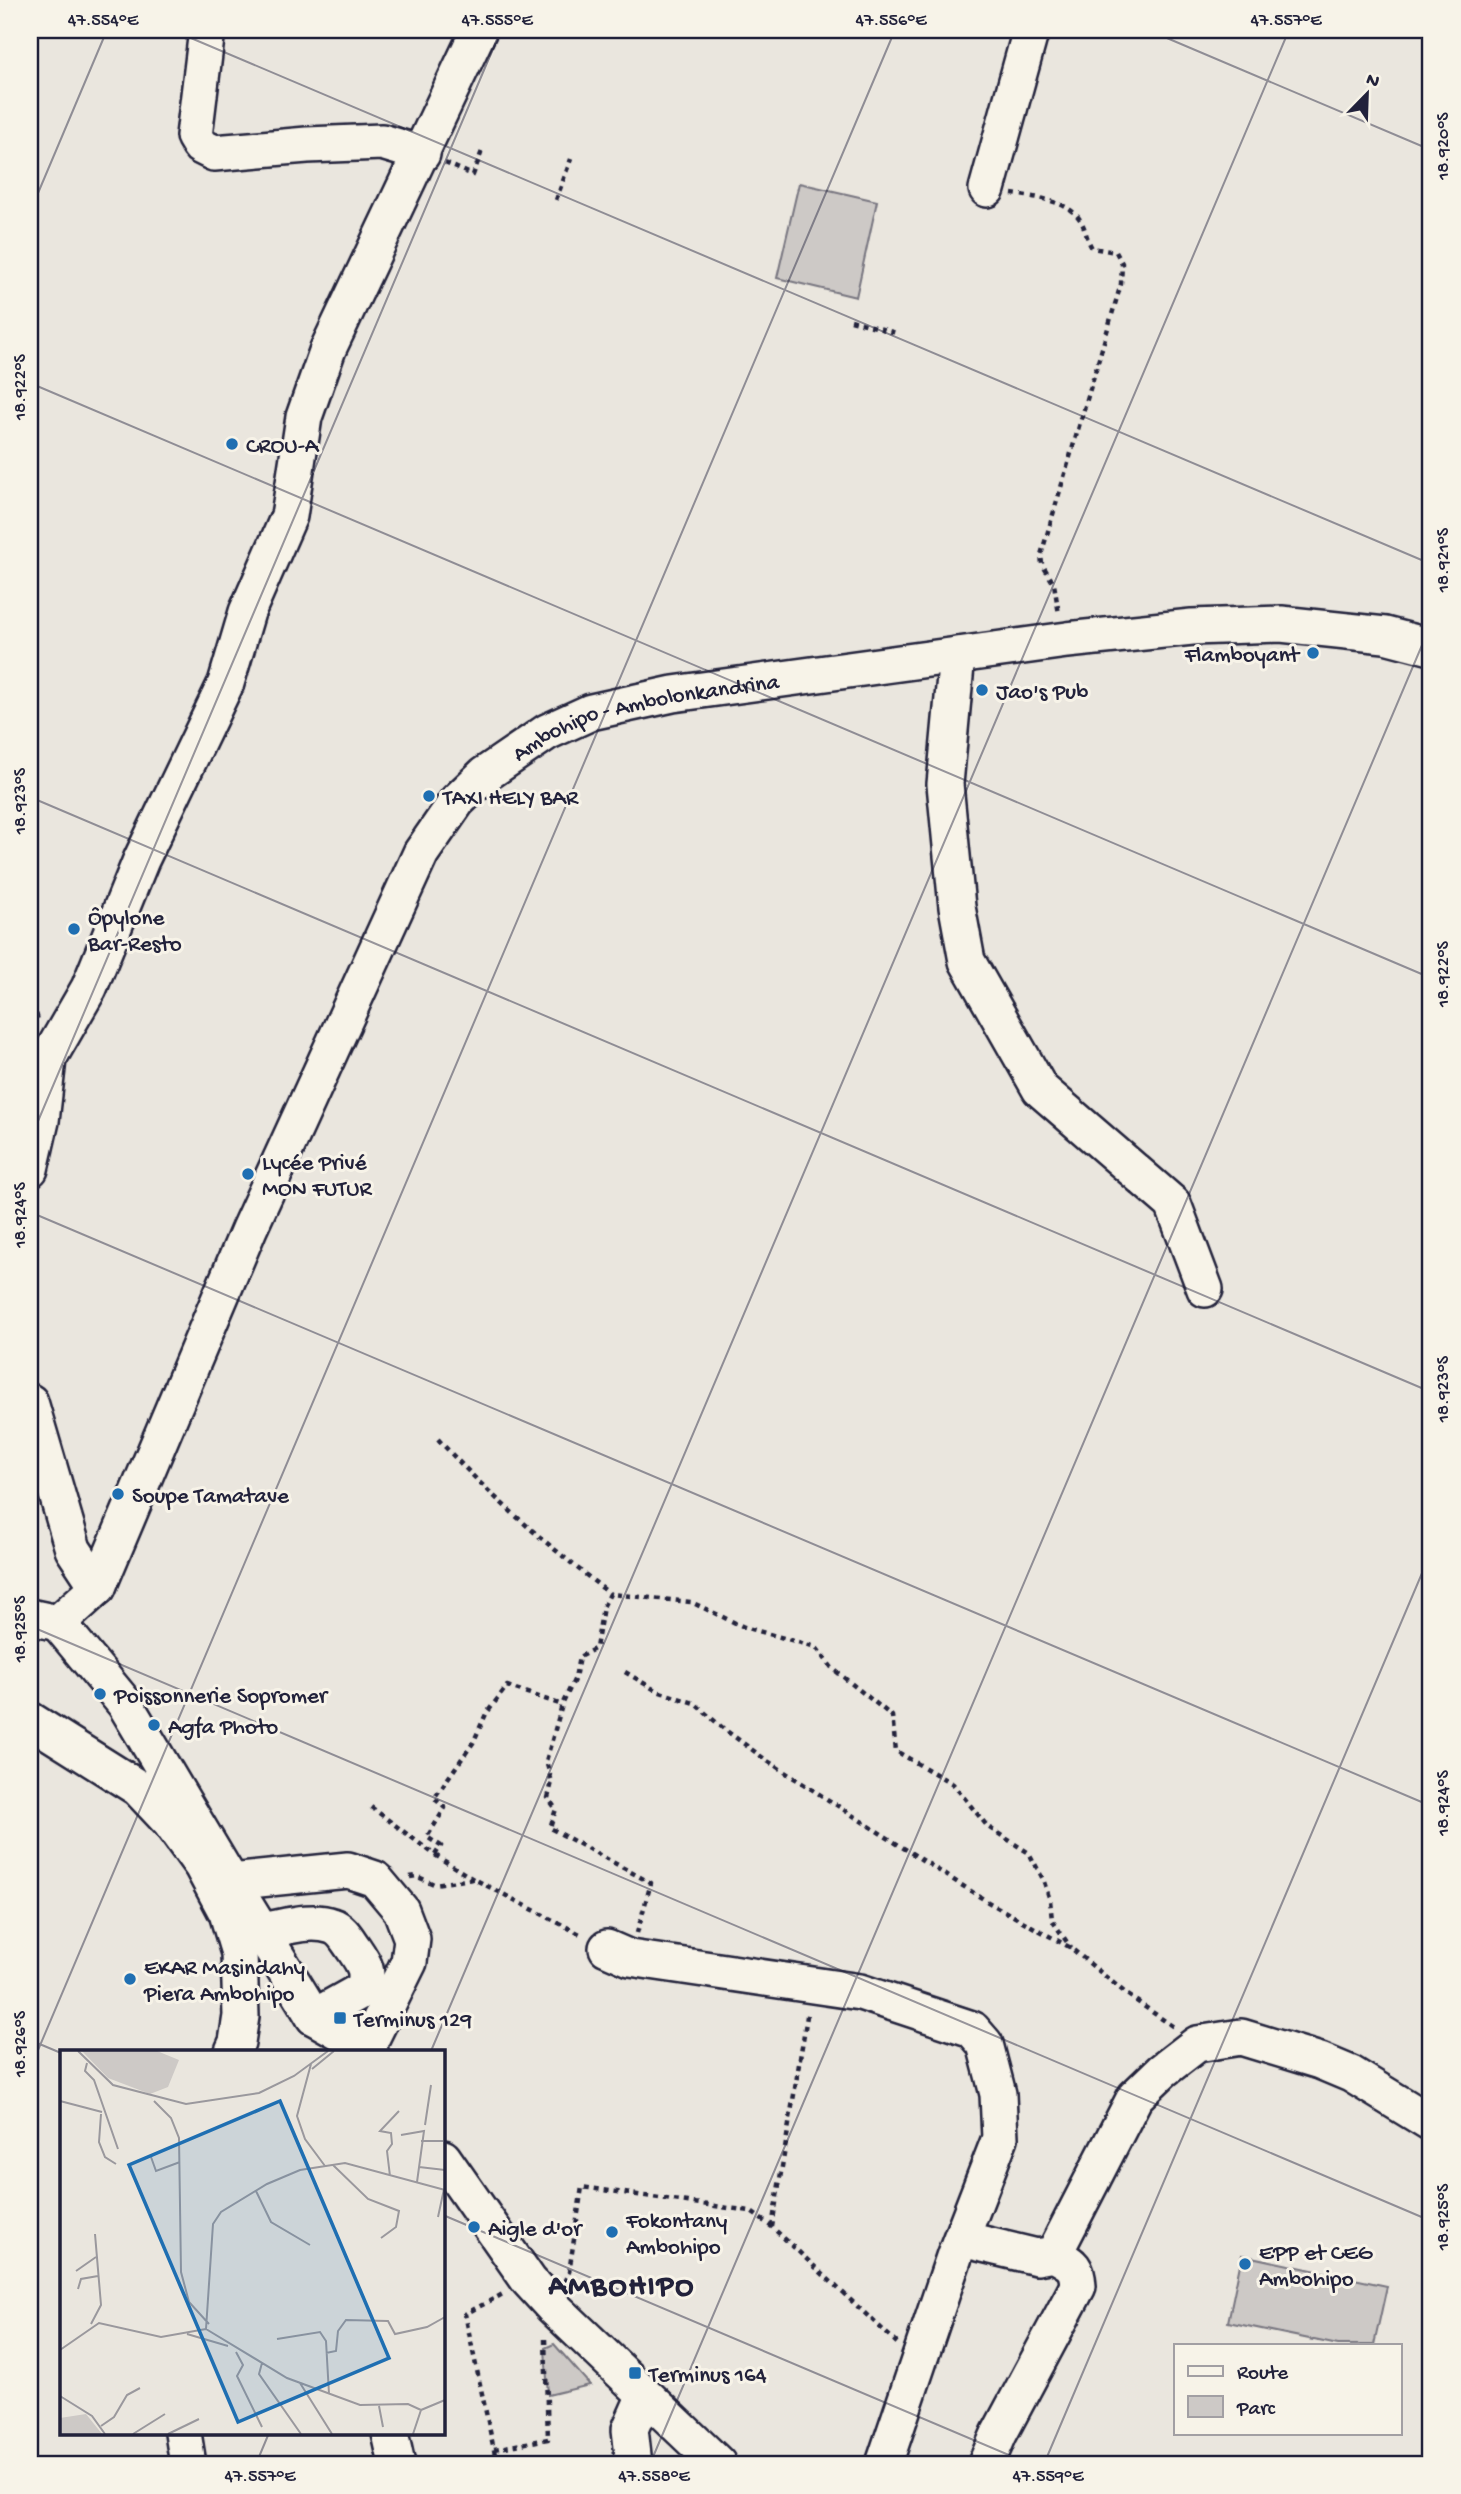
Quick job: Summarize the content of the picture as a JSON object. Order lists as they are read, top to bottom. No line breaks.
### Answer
{"streets":{"street":["Ambohipo - Ambolonkandrina"]},"districts":["AMBOHIPO"],"places":{"other":["CROU-A","Flamboyant","Jao's Pub","TAXI HELY BAR","Ôpylone Bar-Resto","Lycée Privé MON FUTUR","Soupe Tamatave","Poissonnerie Sopromer","Agfa Photo","EKAR Masindahy Piera Ambohipo","Aigle d'or","Fokontany Ambohipo","EPP et CEG Ambohipo"],"transit":["Terminus 129","Terminus 164"]},"legend":["Route","Parc"],"north":"top right","coordinates":["47.554°E","47.555°E","47.556°E","47.557°E","18.920°S","18.922°S","18.921°S","18.923°S","18.924°S","18.925°S","18.926°S","47.558°E","47.559°E"]}
